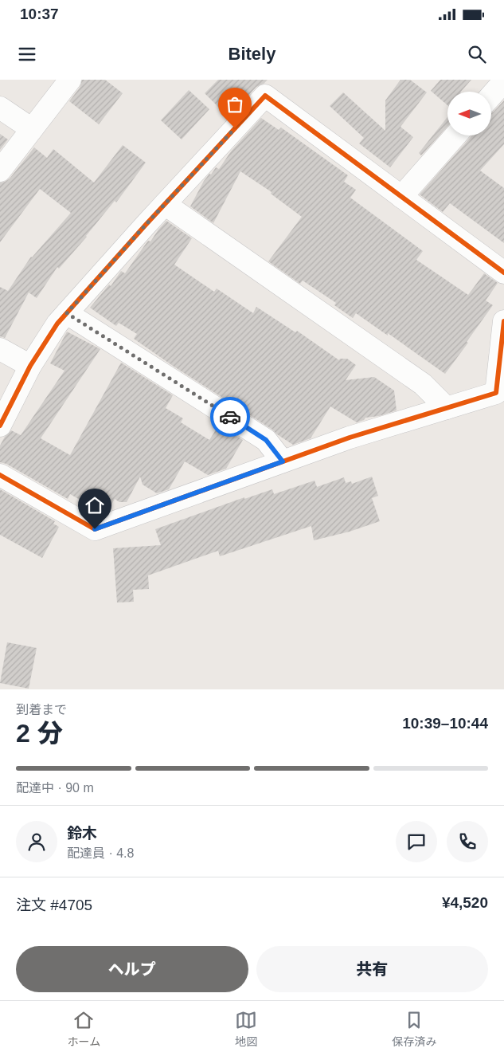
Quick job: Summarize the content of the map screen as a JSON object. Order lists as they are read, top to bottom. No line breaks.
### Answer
{"north":"left","page":{"status":"10:37","header":"Bitely","heading":["2 分","到着まで","10:39–10:44"],"panel":["鈴木","配達員 · 4.8","注文 #4705","¥4,520"],"bar":"配達中 · 90 m","buttons":["ヘルプ","共有"],"tabs":["ホーム","地図","保存済み"]}}
